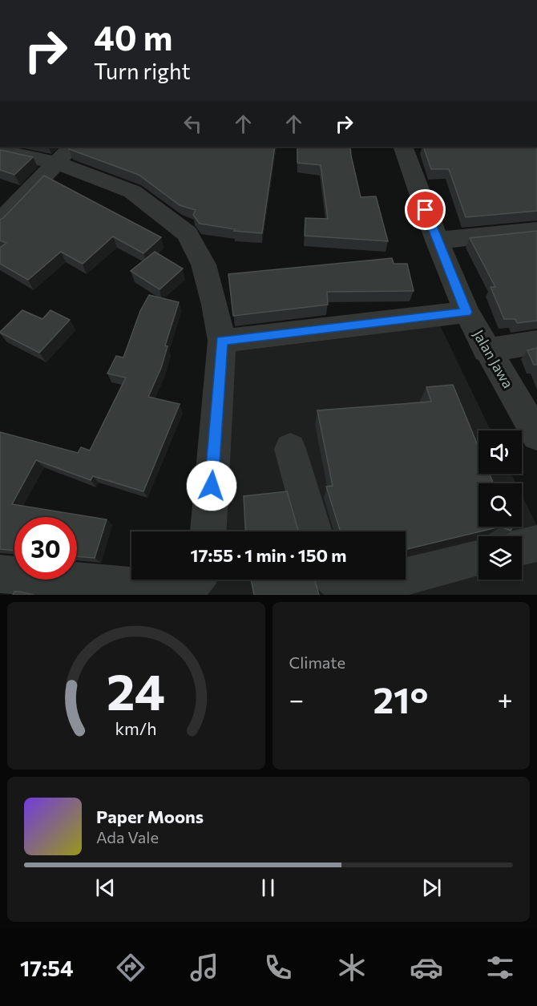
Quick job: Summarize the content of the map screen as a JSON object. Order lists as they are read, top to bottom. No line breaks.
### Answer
{"streets":{"street":["Jalan Jawa"]},"page":{"turn":["40 m","Turn right"],"limit":"30","trip":"17:55 · 1 min · 150 m","tile":"Climate","heat":["−","21°","+"],"song":["Paper Moons","Ada Vale"],"tabs":"17:54","gauge":["24","km/h"]}}
